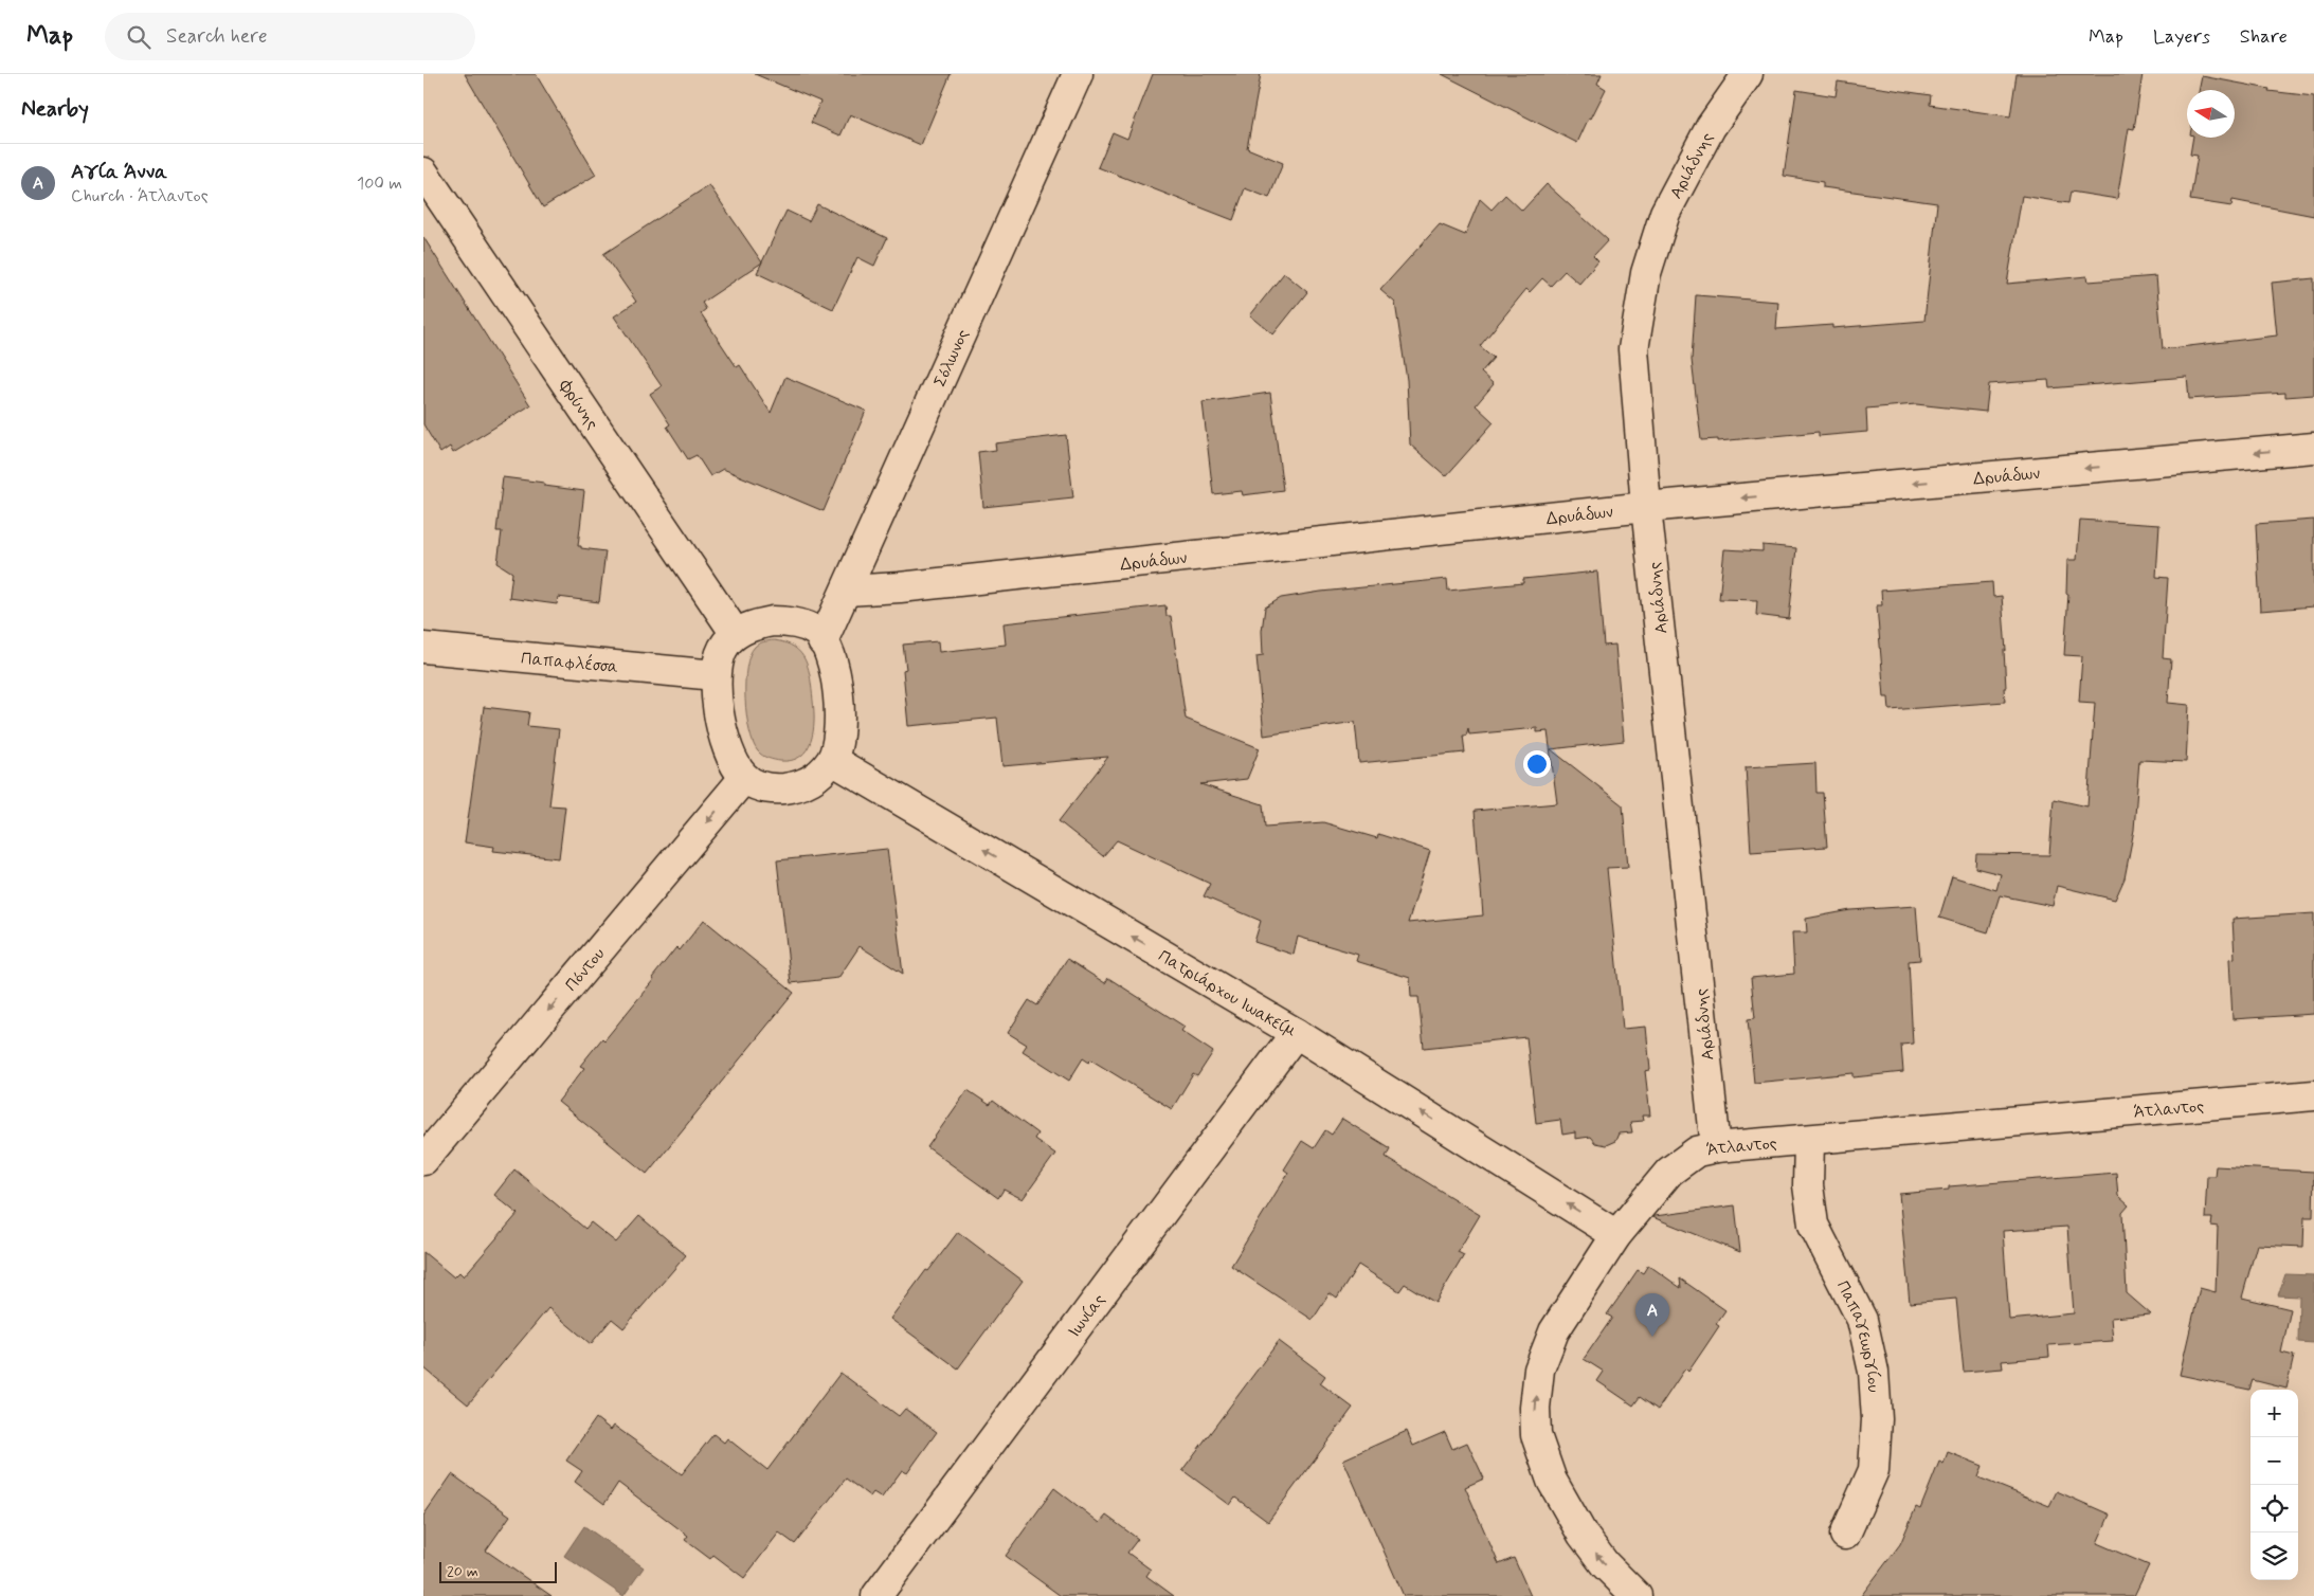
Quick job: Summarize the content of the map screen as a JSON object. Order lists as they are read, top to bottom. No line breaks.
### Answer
{"streets":{"street":["Αριάδνης","Σόλωνος","Φρύνης","Δρυάδων","Παπαφλέσσα","Πόντου","Πατριάρχου Ιωακείμ","Άτλαντος","Ιωνίας","Παπαγεωργίου"]},"crossings":[["Αριάδνης","Δρυάδων"],["Αριάδνης","Άτλαντος"],["Σόλωνος","Φρύνης"],["Σόλωνος","Δρυάδων"],["Σόλωνος","Παπαφλέσσα"],["Σόλωνος","Πόντου"],["Σόλωνος","Πατριάρχου Ιωακείμ"],["Φρύνης","Παπαφλέσσα"],["Φρύνης","Πόντου"],["Φρύνης","Πατριάρχου Ιωακείμ"],["Παπαφλέσσα","Πόντου"],["Παπαφλέσσα","Πατριάρχου Ιωακείμ"],["Πόντου","Πατριάρχου Ιωακείμ"],["Πατριάρχου Ιωακείμ","Άτλαντος"],["Πατριάρχου Ιωακείμ","Ιωνίας"],["Άτλαντος","Παπαγεωργίου"]],"one_way":["Δρυάδων","Πόντου","Πατριάρχου Ιωακείμ"],"scale_bar":"20 m","north":"left","page":{"header":"Map","search":"Search here","nav":["Map","Layers","Share"],"heading":"Nearby","list":[{"mark":"A","name":"Αγία Άννα","note":"Church · Άτλαντος","value":"100 m"}],"pins":"A","map_buttons":["+","−"],"scale":"20 m"}}
